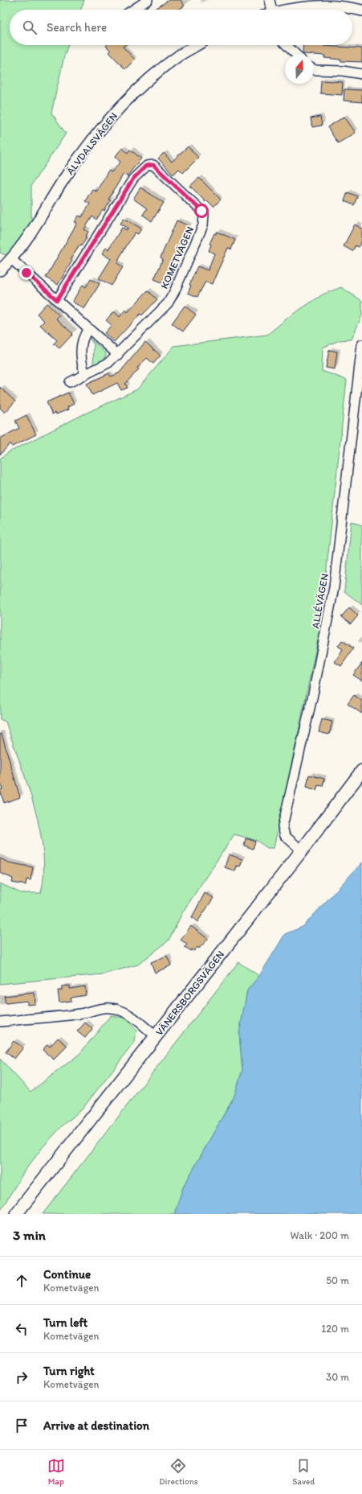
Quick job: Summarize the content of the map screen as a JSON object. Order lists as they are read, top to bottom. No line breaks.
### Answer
{"streets":{"main road":["VÄNERSBORGSVÄGEN"],"street":["ÄLVDALSVÄGEN","KOMETVÄGEN","ALLÉVÄGEN"]},"crossings":[["ALLÉVÄGEN","VÄNERSBORGSVÄGEN"]],"north":"top","page":{"search":"Search here","heading":["3 min","Walk · 200 m"],"list":[["Continue","Kometvägen","50 m"],["Turn left","Kometvägen","120 m"],["Turn right","Kometvägen","30 m"],"Arrive at destination"],"nav":["Map","Directions","Saved"]}}
